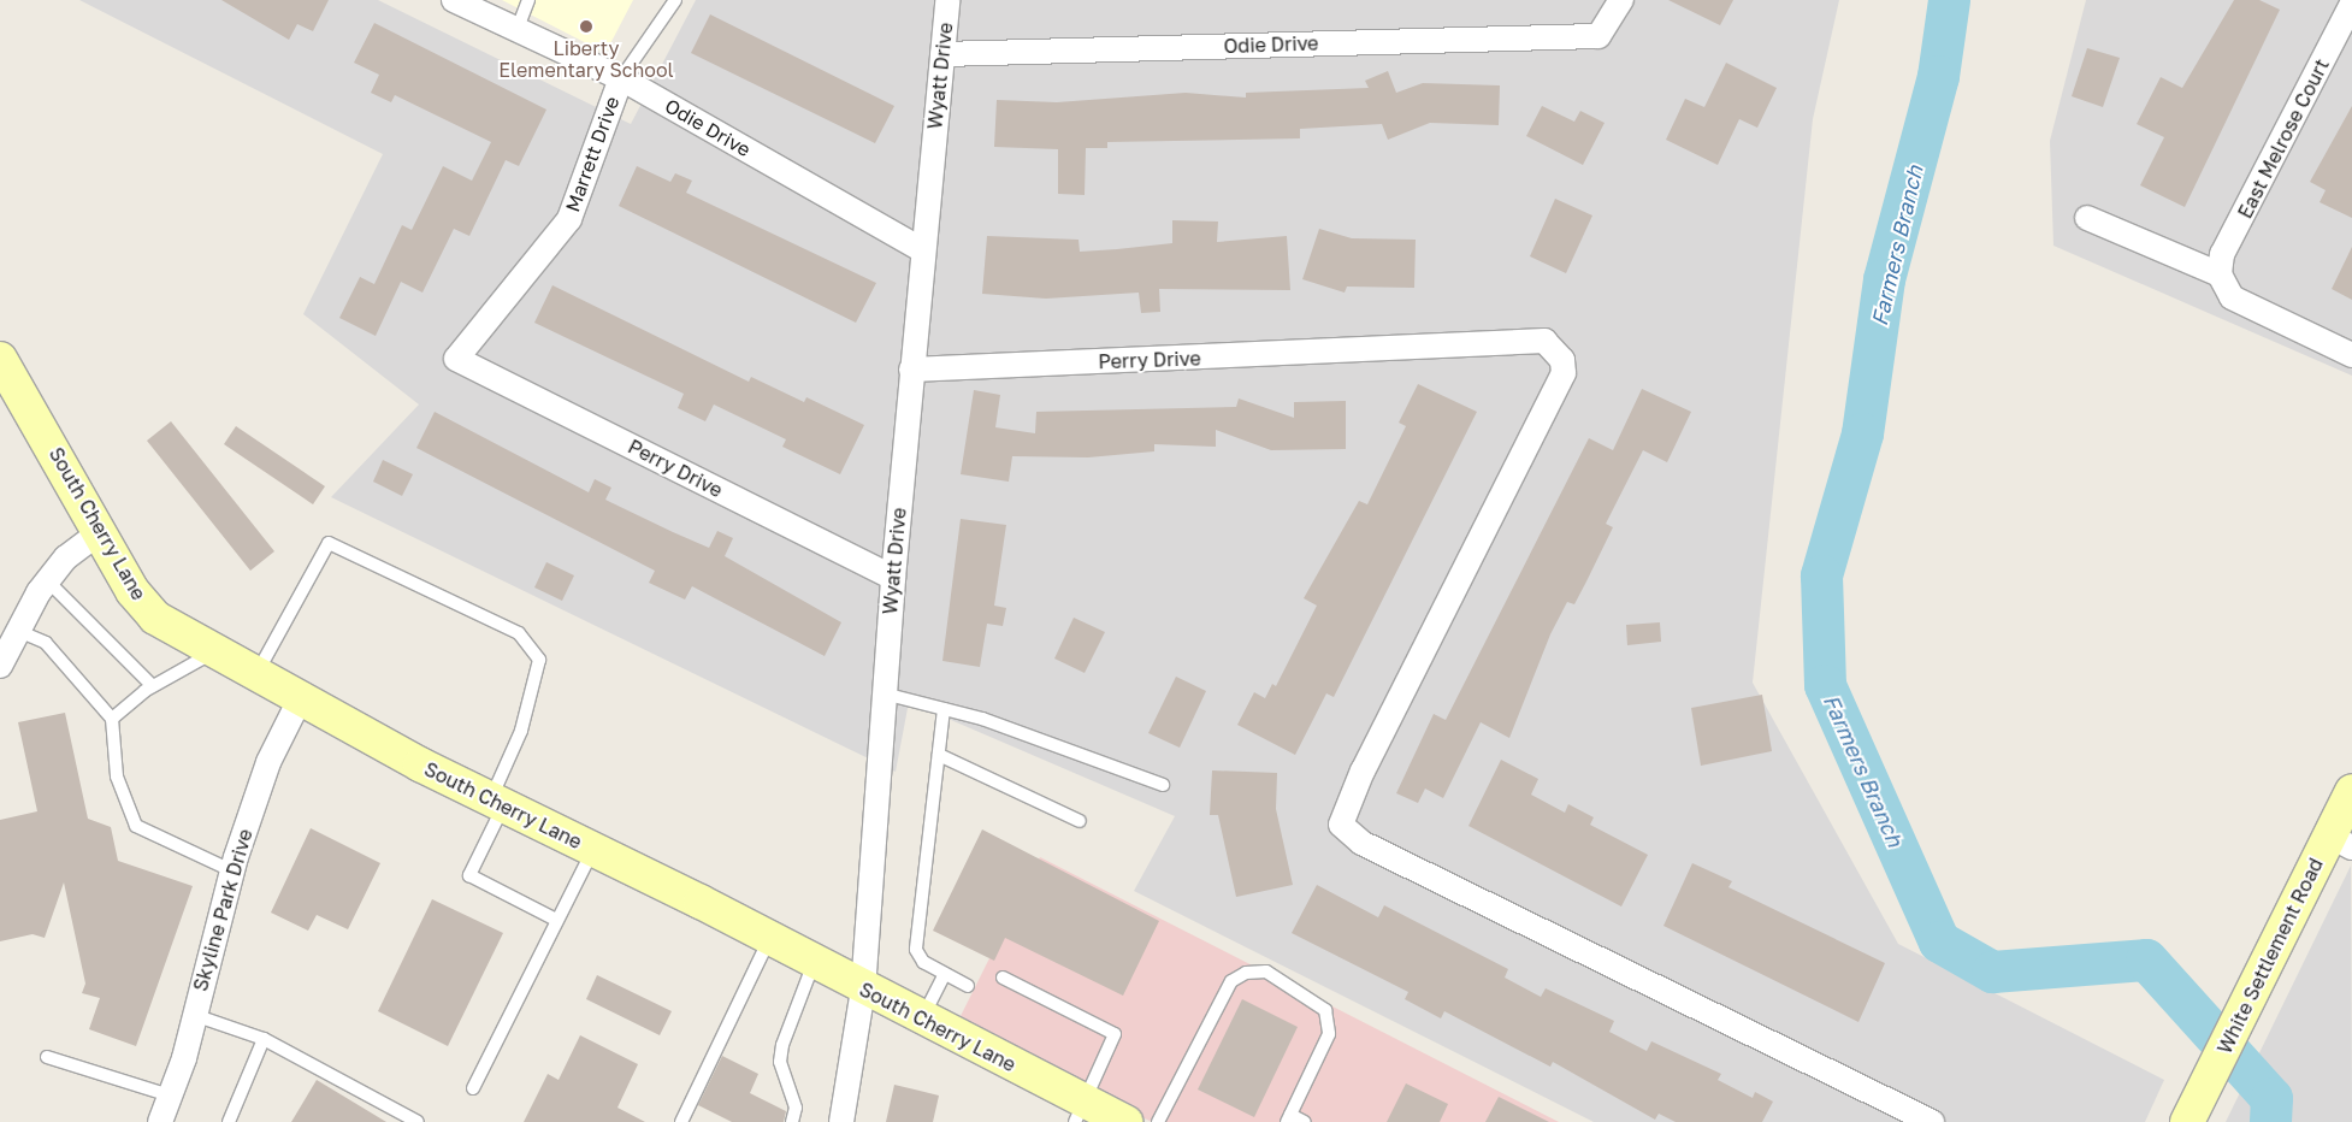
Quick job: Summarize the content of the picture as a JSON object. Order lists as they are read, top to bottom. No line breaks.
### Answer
{"streets":{"street":["Odie Drive","Wyatt Drive","East Melrose Court","Marrett Drive","Perry Drive","South Cherry Lane","Skyline Park Drive","White Settlement Road"]},"crossings":[["Odie Drive","Wyatt Drive"],["Odie Drive","Marrett Drive"],["Wyatt Drive","Perry Drive"],["Wyatt Drive","South Cherry Lane"],["Marrett Drive","Perry Drive"],["South Cherry Lane","Skyline Park Drive"]],"water":["Farmers Branch"],"places":["Liberty Elementary School"]}
